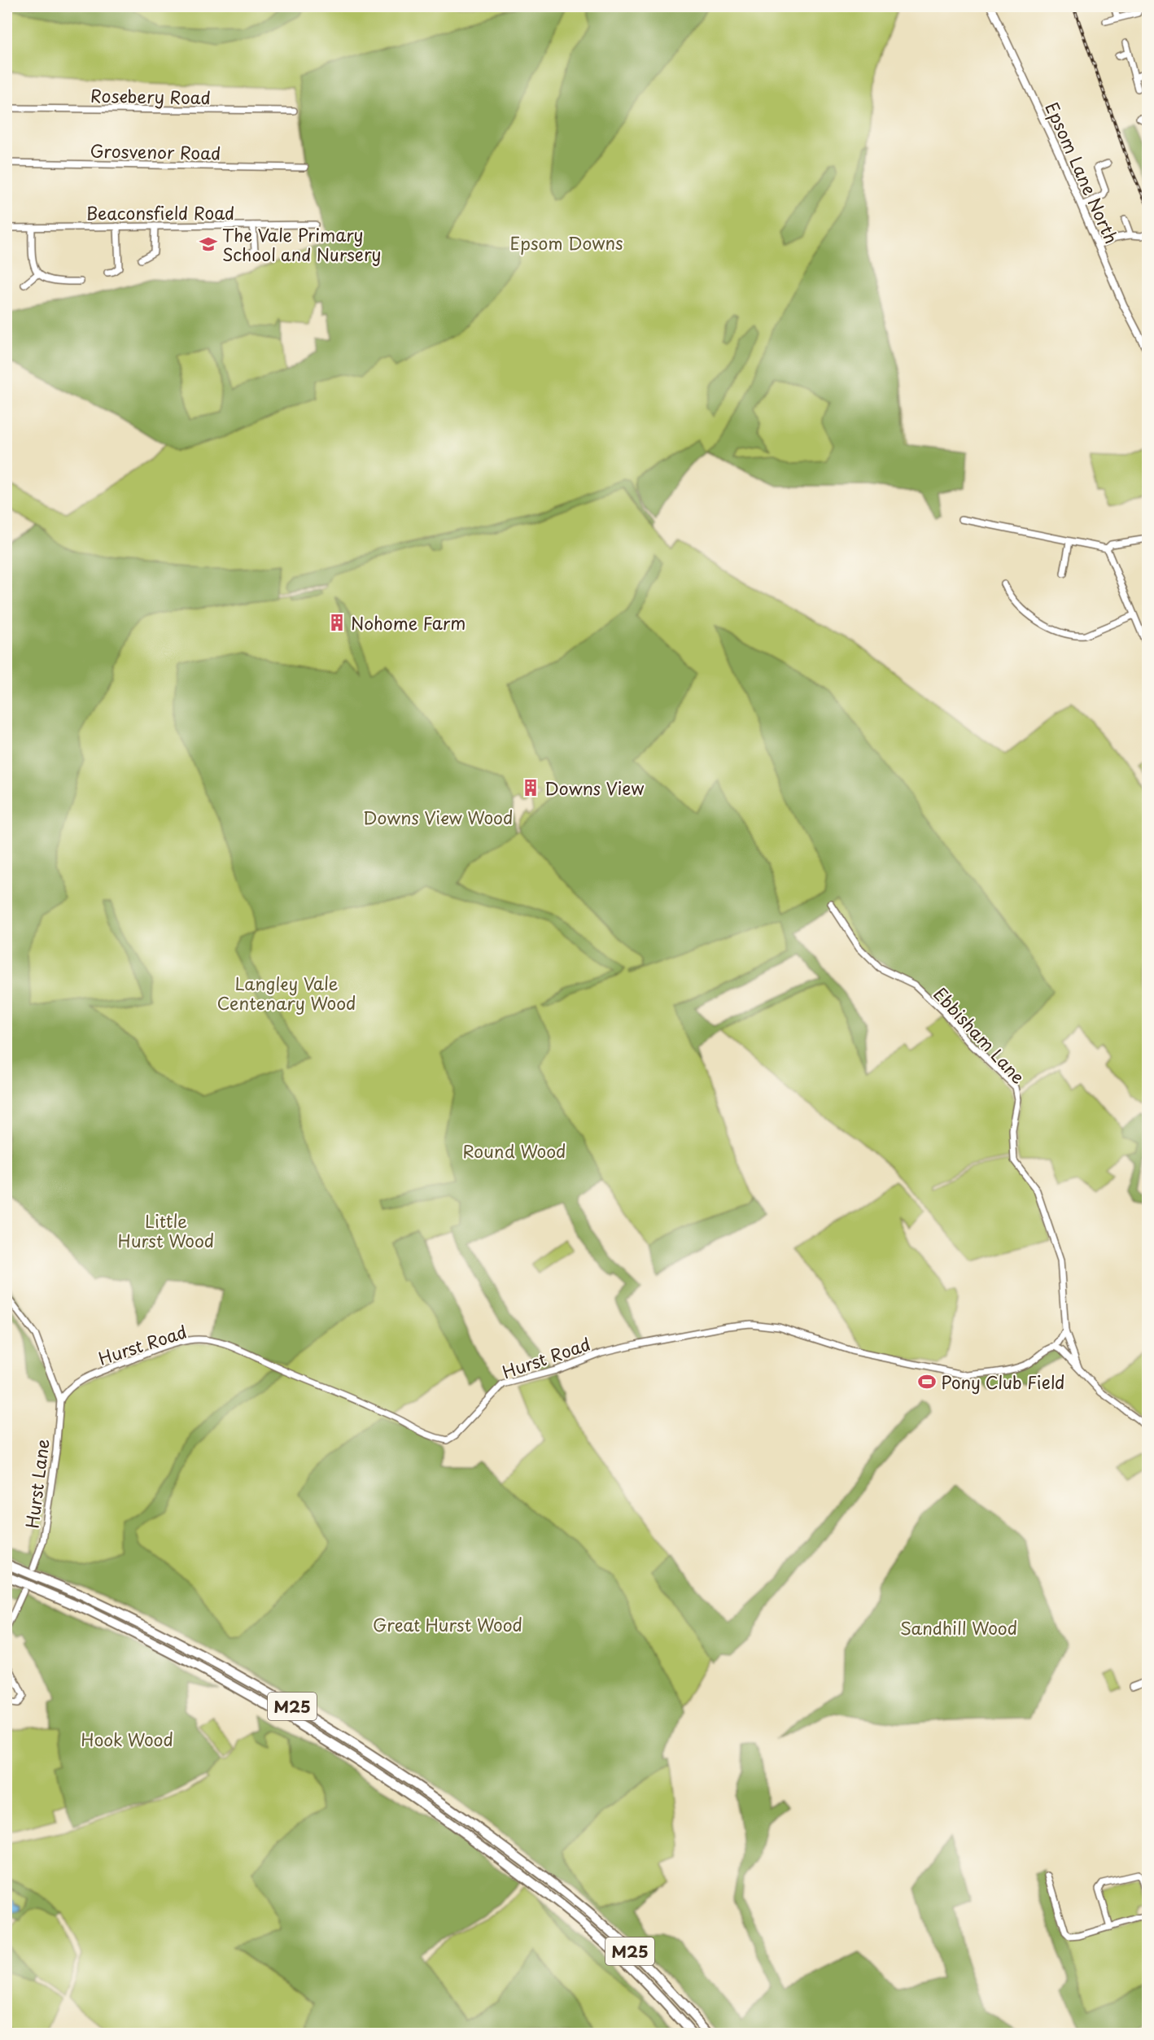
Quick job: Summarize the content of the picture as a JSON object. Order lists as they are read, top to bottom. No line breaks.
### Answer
{"streets":{"highway":["M25"],"main road":["Epsom Lane North"],"street":["Rosebery Road","Grosvenor Road","Beaconsfield Road","Ebbisham Lane","Hurst Road","Hurst Lane"]},"crossings":[["Ebbisham Lane","Hurst Road"]],"parks":["Epsom Downs","Downs View Wood","Langley Vale Centenary Wood","Round Wood","Little Hurst Wood","Great Hurst Wood","Sandhill Wood","Hook Wood"],"places":{"school or university":["The Vale Primary School and Nursery"],"building":["Nohome Farm","Downs View"],"sports":["Pony Club Field"]}}
